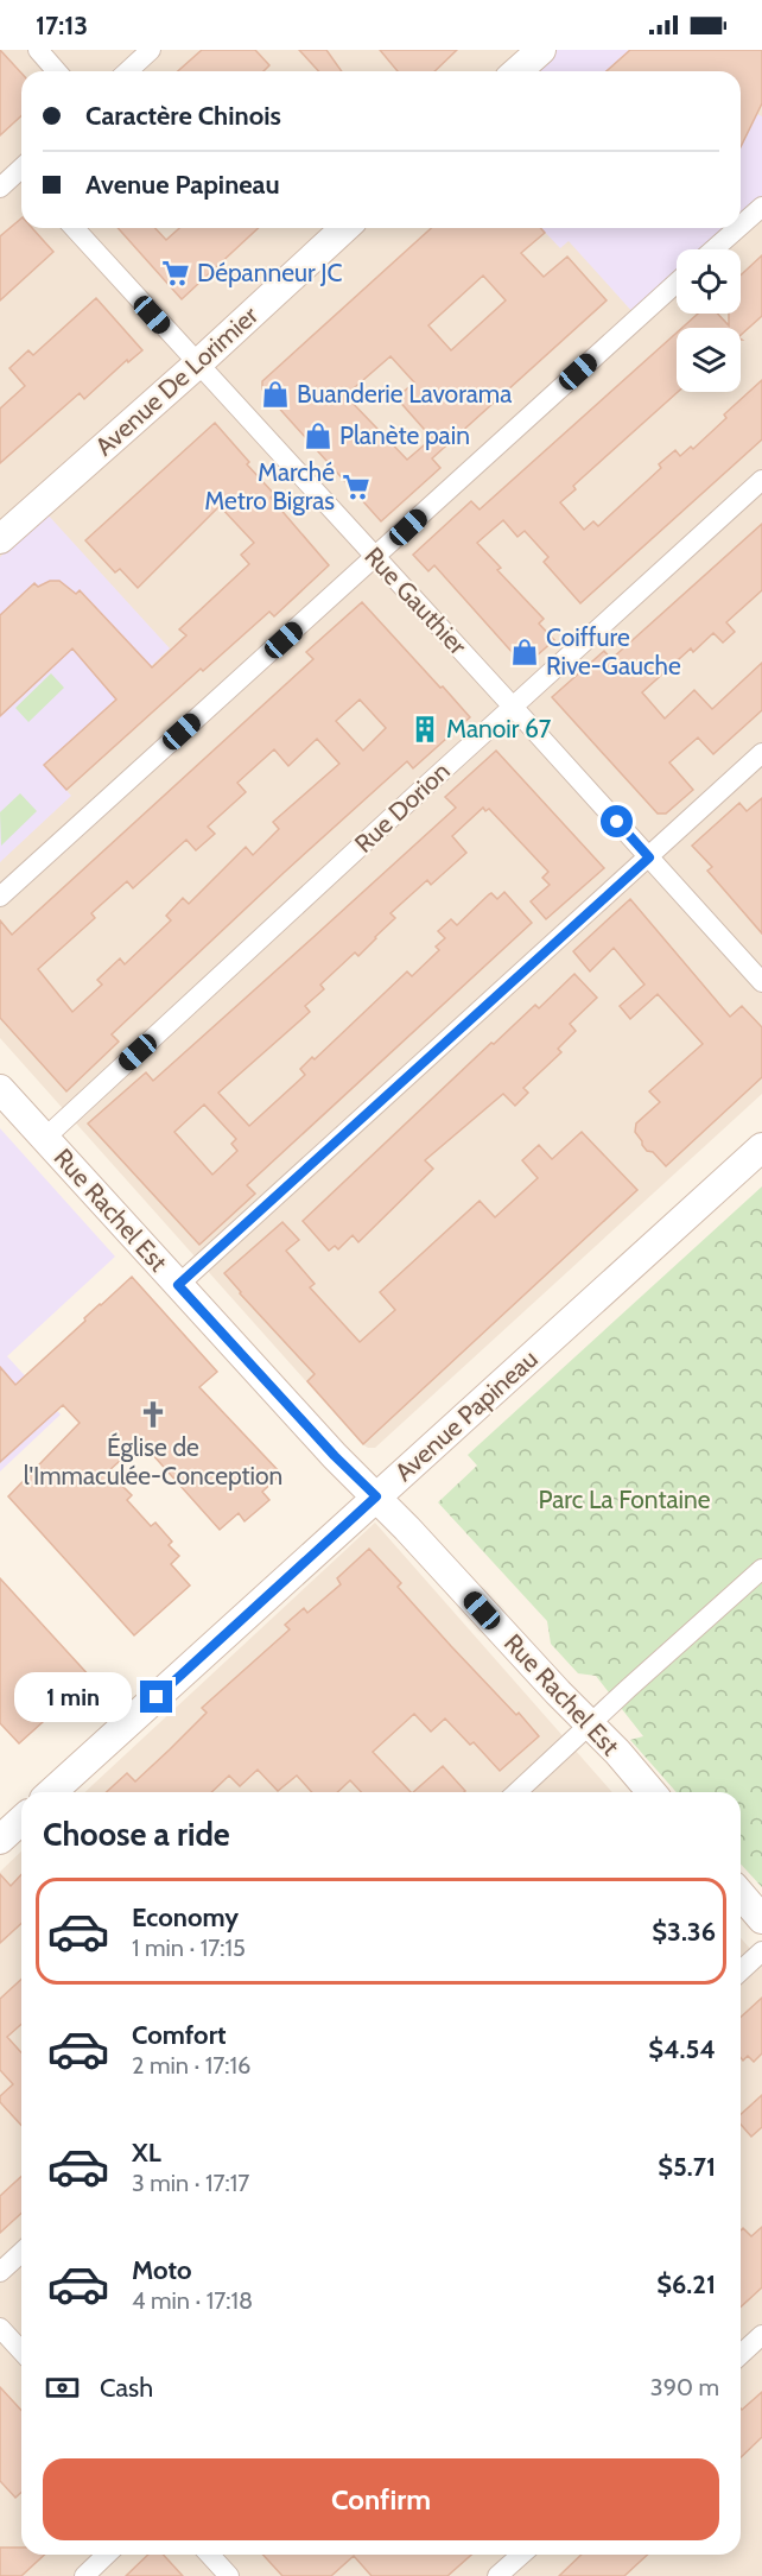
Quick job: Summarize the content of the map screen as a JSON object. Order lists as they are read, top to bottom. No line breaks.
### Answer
{"streets":{"main road":["Avenue De Lorimier","Rue Rachel Est","Avenue Papineau"],"street":["Rue Gauthier","Rue Dorion"]},"crossings":[["Avenue De Lorimier","Rue Gauthier"],["Rue Gauthier","Rue Dorion"],["Rue Dorion","Rue Rachel Est"],["Rue Rachel Est","Avenue Papineau"]],"parks":["Parc La Fontaine"],"places":{"supermarket":["Dépanneur JC","Marché Metro Bigras"],"shop":["Buanderie Lavorama","Planète pain","Coiffure Rive-Gauche"],"building":["Manoir 67"],"church":["Église de l'Immaculée-Conception"]},"page":{"status":"17:13","banner":["Caractère Chinois","Avenue Papineau"],"bubble":"1 min","heading":"Choose a ride","list":[{"name":"Economy","note":"1 min · 17:15","value":"$3.36"},{"name":"Comfort","note":"2 min · 17:16","value":"$4.54"},{"name":"XL","note":"3 min · 17:17","value":"$5.71"},{"name":"Moto","note":"4 min · 17:18","value":"$6.21"}],"pay":["Cash","390 m"],"buttons":"Confirm"}}
